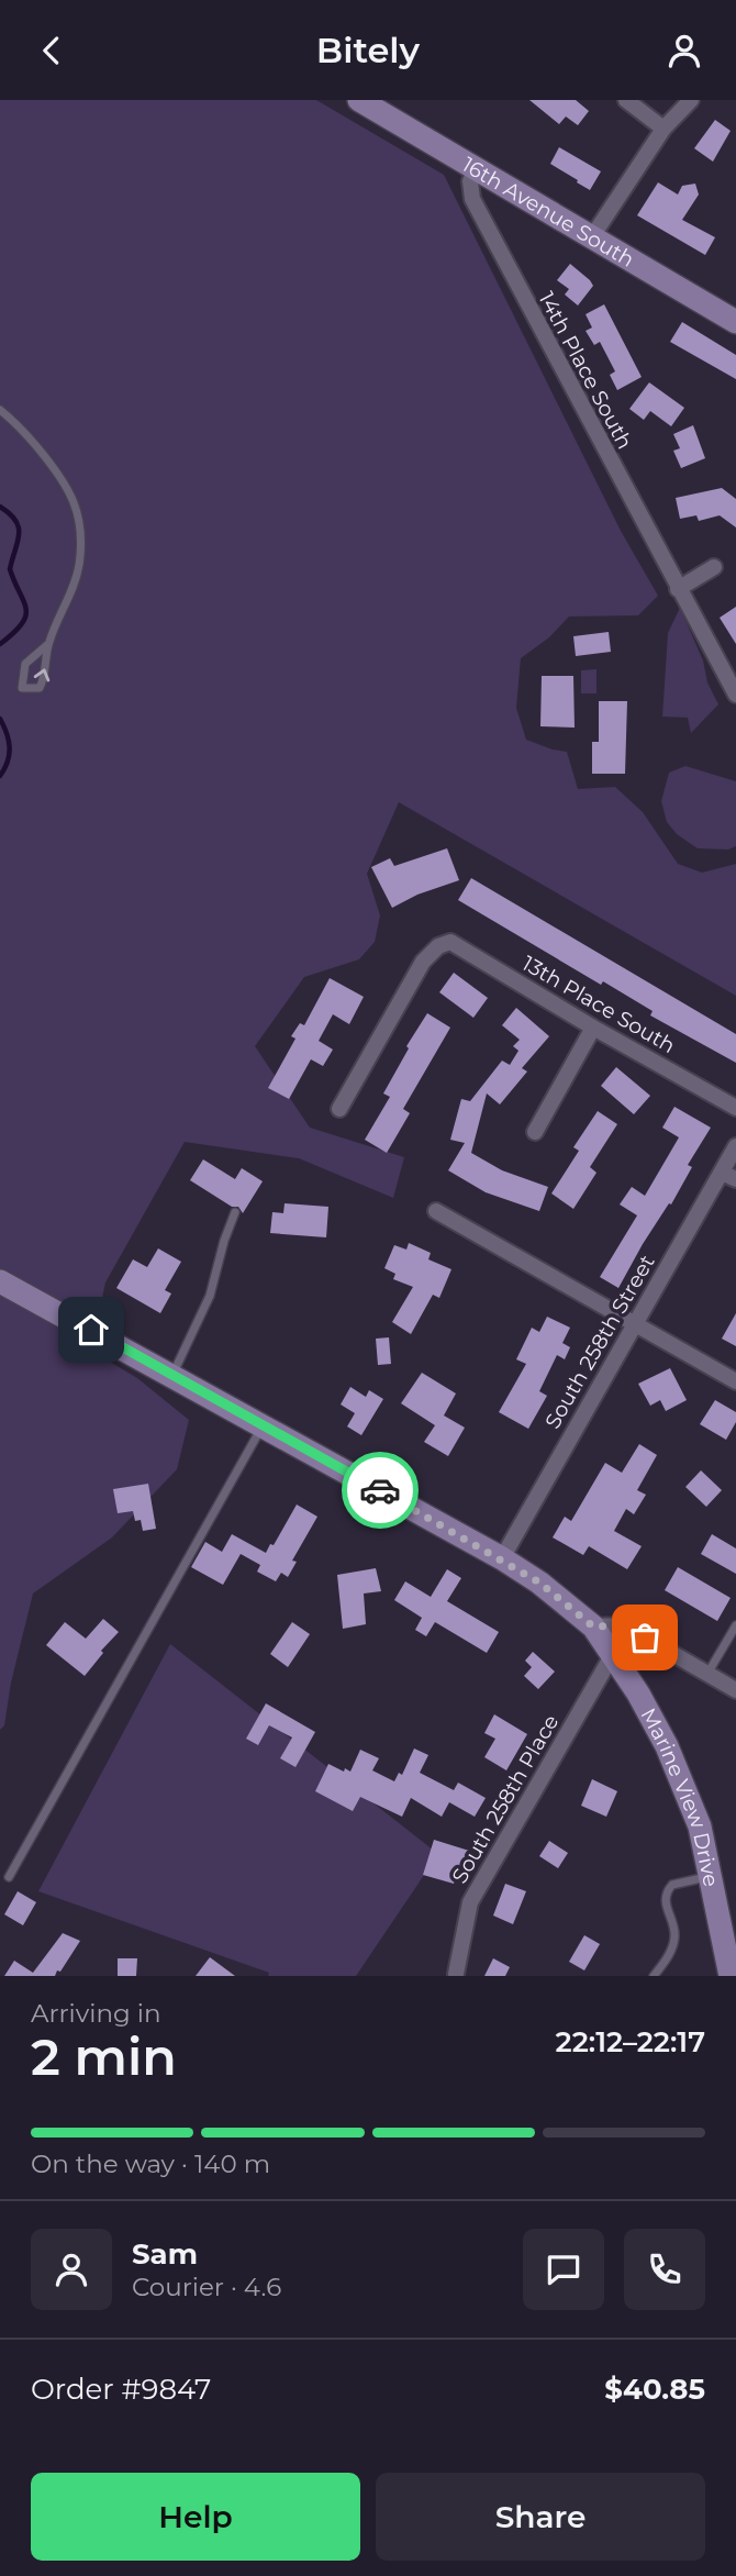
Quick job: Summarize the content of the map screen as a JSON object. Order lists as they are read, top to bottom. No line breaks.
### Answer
{"streets":{"main road":["16th Avenue South","Marine View Drive"],"street":["14th Place South","13th Place South","South 258th Street","South 258th Place"]},"crossings":[["16th Avenue South","14th Place South"],["South 258th Street","Marine View Drive"],["Marine View Drive","South 258th Place"]],"page":{"header":"Bitely","heading":["2 min","Arriving in","22:12–22:17"],"panel":["Sam","Courier · 4.6","Order #9847","$40.85"],"bar":"On the way · 140 m","buttons":["Help","Share"]}}
